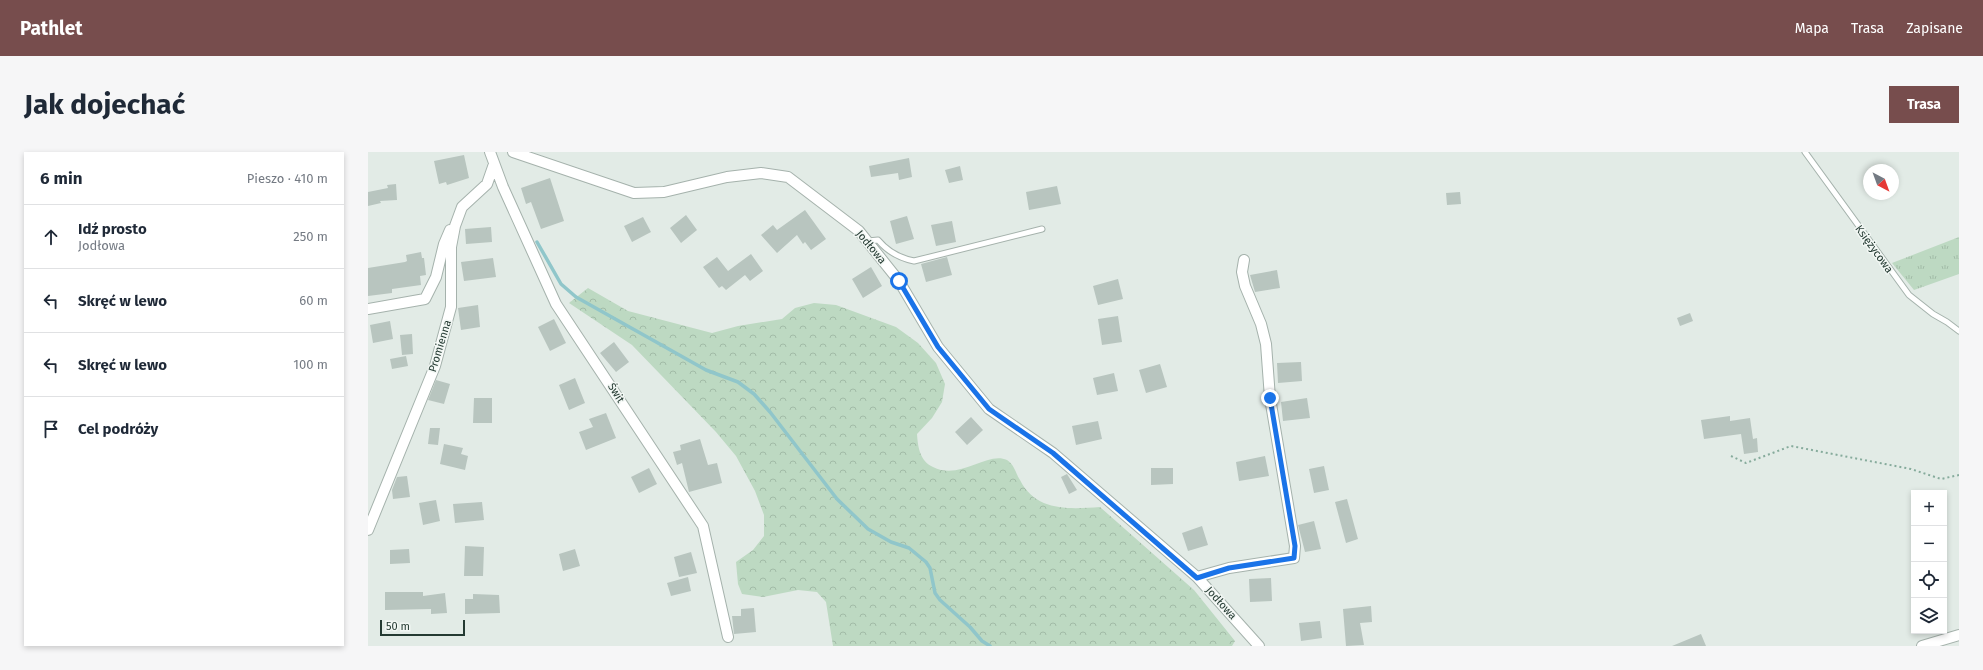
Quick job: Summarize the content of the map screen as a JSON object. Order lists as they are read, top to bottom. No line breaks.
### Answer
{"streets":{"street":["Jodłowa","Promienna","Świt"],"lane":["Księżycowa"]},"crossings":[["Promienna","Świt"]],"scale_bar":"50 m","north":"bottom right","page":{"header":"Pathlet","nav":["Mapa","Trasa","Zapisane"],"buttons":"Trasa","title":"Jak dojechać","heading":["6 min","Pieszo · 410 m"],"list":[["Idź prosto","Jodłowa","250 m"],["Skręć w lewo","60 m"],["Skręć w lewo","100 m"],"Cel podróży"],"map_buttons":["+","−"],"scale":"50 m"}}
